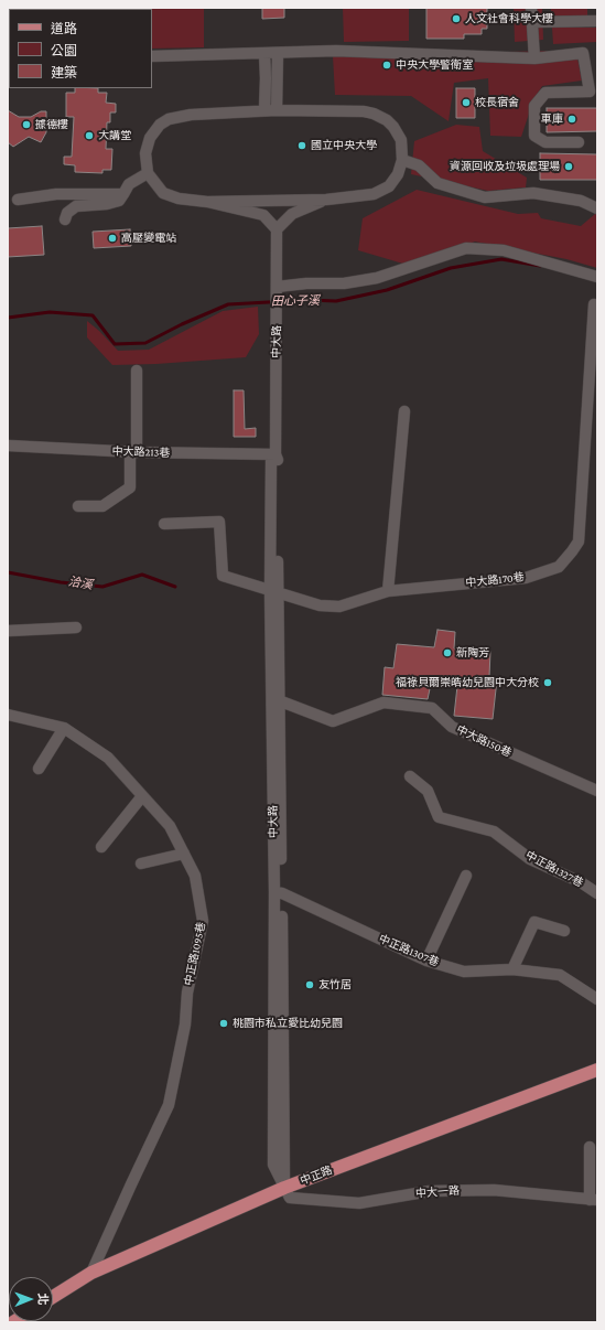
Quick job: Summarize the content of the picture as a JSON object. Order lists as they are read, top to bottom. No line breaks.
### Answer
{"streets":{"main road":["中正路"],"street":["中大路","中大路213巷","中大路170巷","中大路150巷","中正路1327巷","中正路1307巷","中正路1095巷","中大一路"]},"crossings":[["中大路","中大路213巷"],["中大路","中大路170巷"],["中大路","中大路150巷"],["中大路","中正路1307巷"],["中大路","中正路"],["中大路","中大一路"],["中正路1095巷","中正路"],["中正路","中大一路"]],"water":["田心子溪","洽溪"],"places":["人文社會科學大樓","中央大學警衛室","校長宿舍","車庫","據德樓","大講堂","國立中央大學","資源回收及垃圾處理場","高壓變電站","新陶芳","福祿貝爾崇皓幼兒園中大分校","友竹居","桃園市私立愛比幼兒園"],"legend":["道路","公園","建築"],"north":"right"}
